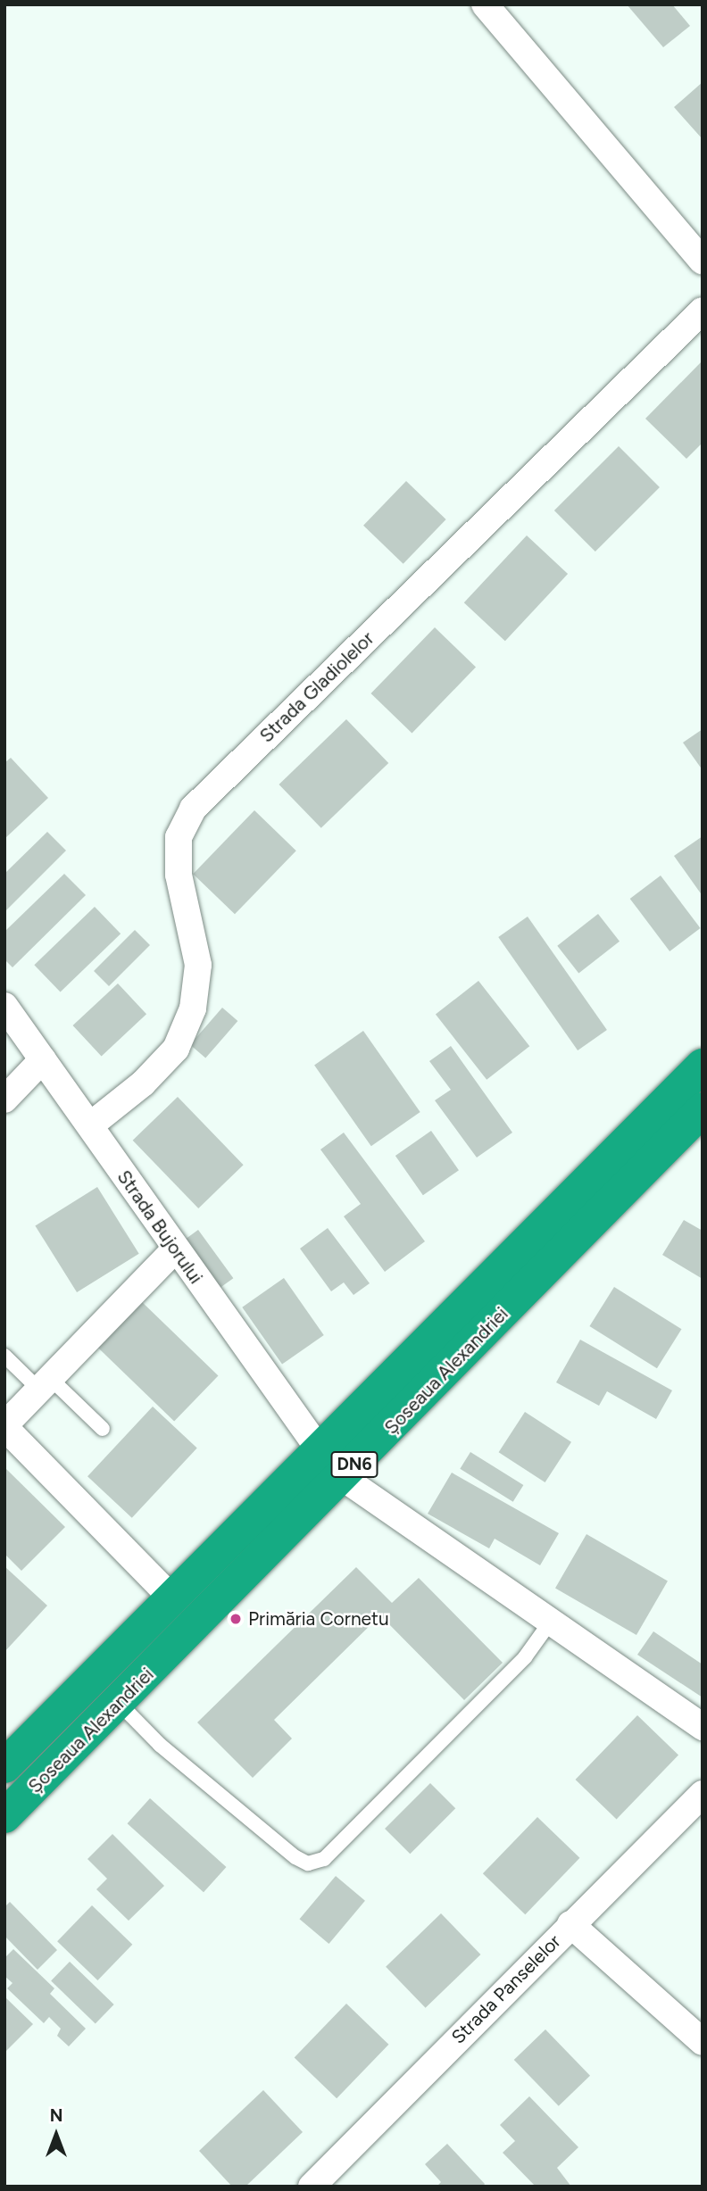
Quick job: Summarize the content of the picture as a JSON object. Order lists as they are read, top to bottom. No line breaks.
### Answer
{"streets":{"highway":["Șoseaua Alexandriei","DN6"],"street":["Strada Gladiolelor","Strada Bujorului","Strada Panselelor"]},"crossings":[["Strada Gladiolelor","Strada Bujorului"],["Strada Bujorului","Șoseaua Alexandriei"]],"places":["Primăria Cornetu"],"north":"top"}
